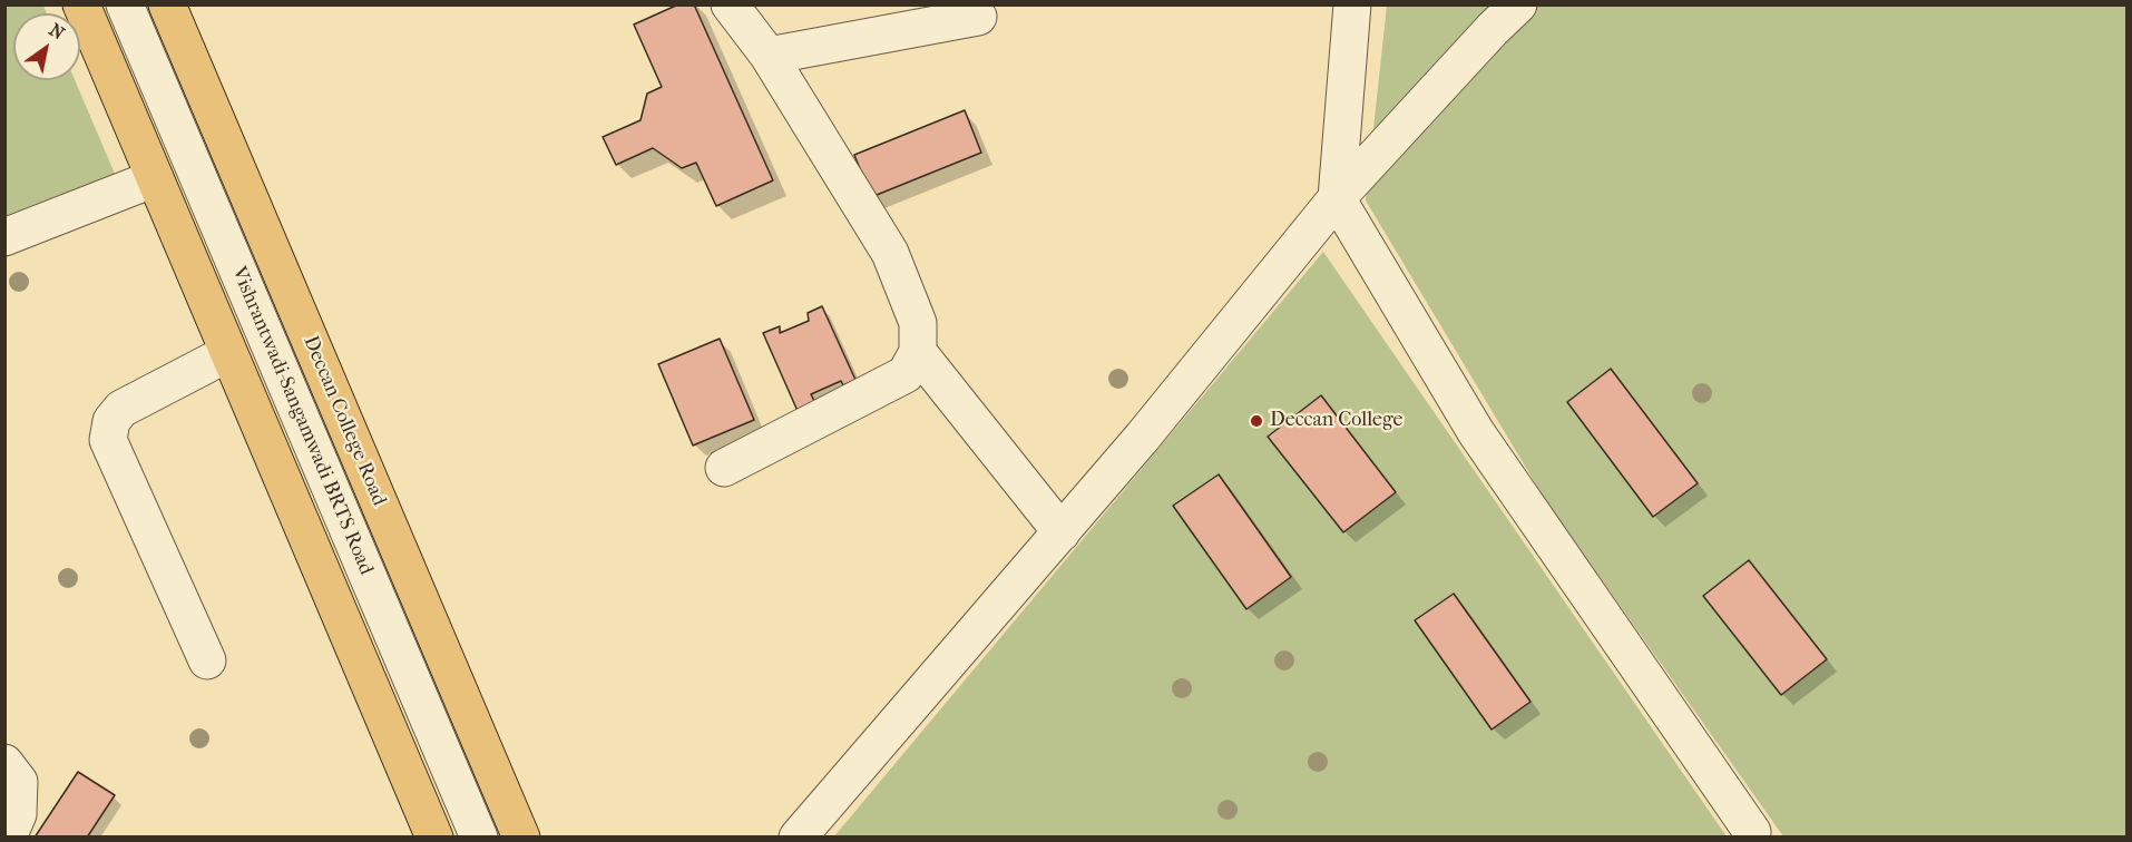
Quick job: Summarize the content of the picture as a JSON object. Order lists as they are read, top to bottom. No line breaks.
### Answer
{"streets":{"main road":["Deccan College Road"],"street":["Vishrantwadi-Sangamwadi BRTS Road"]},"places":["Deccan College"],"north":"top right"}
